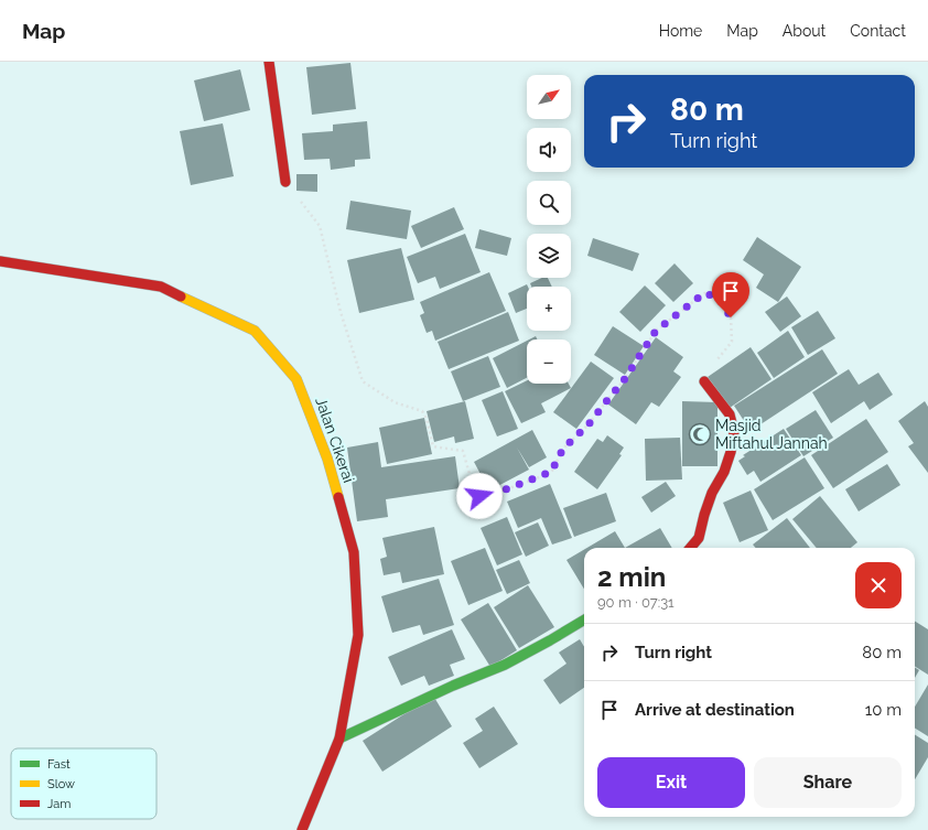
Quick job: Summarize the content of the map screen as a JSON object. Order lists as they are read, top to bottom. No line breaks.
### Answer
{"streets":{"street":["Jalan Cikerai"]},"places":{"mosque":["Masjid Miftahul Jannah"]},"legend":["Fast","Slow","Jam"],"north":"top right","page":{"header":"Map","nav":["Home","Map","About","Contact"],"map_buttons":["+","−"],"turn":["80 m","Turn right"],"heading":["2 min","90 m · 07:31"],"list":[{"name":"Turn right","value":"80 m"},{"name":"Arrive at destination","value":"10 m"}],"buttons":["Exit","Share"]}}
